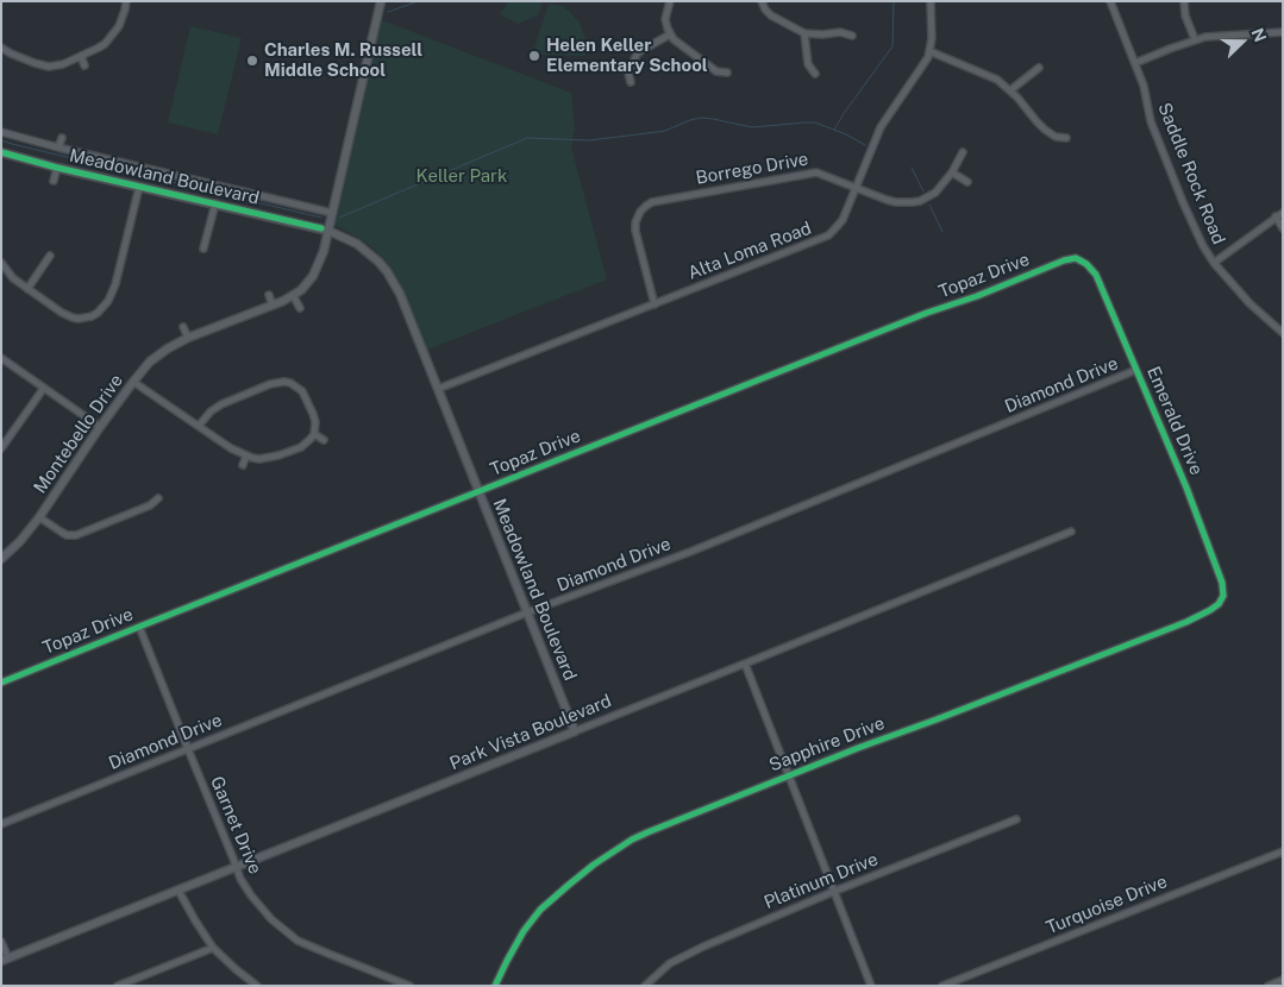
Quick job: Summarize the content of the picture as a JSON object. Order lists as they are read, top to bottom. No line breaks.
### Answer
{"streets":{"street":["Borrego Drive","Saddle Rock Road","Meadowland Boulevard","Alta Loma Road","Topaz Drive","Diamond Drive","Emerald Drive","Montebello Drive","Park Vista Boulevard","Sapphire Drive","Garnet Drive","Platinum Drive","Turquoise Drive"]},"crossings":[["Borrego Drive","Alta Loma Road"],["Meadowland Boulevard","Alta Loma Road"],["Meadowland Boulevard","Topaz Drive"],["Meadowland Boulevard","Diamond Drive"],["Meadowland Boulevard","Montebello Drive"],["Meadowland Boulevard","Park Vista Boulevard"],["Topaz Drive","Emerald Drive"],["Topaz Drive","Garnet Drive"],["Diamond Drive","Emerald Drive"],["Diamond Drive","Garnet Drive"],["Emerald Drive","Sapphire Drive"],["Park Vista Boulevard","Garnet Drive"]],"parks":["Keller Park"],"places":["Helen Keller Elementary School","Charles M. Russell Middle School"],"north":"right"}
